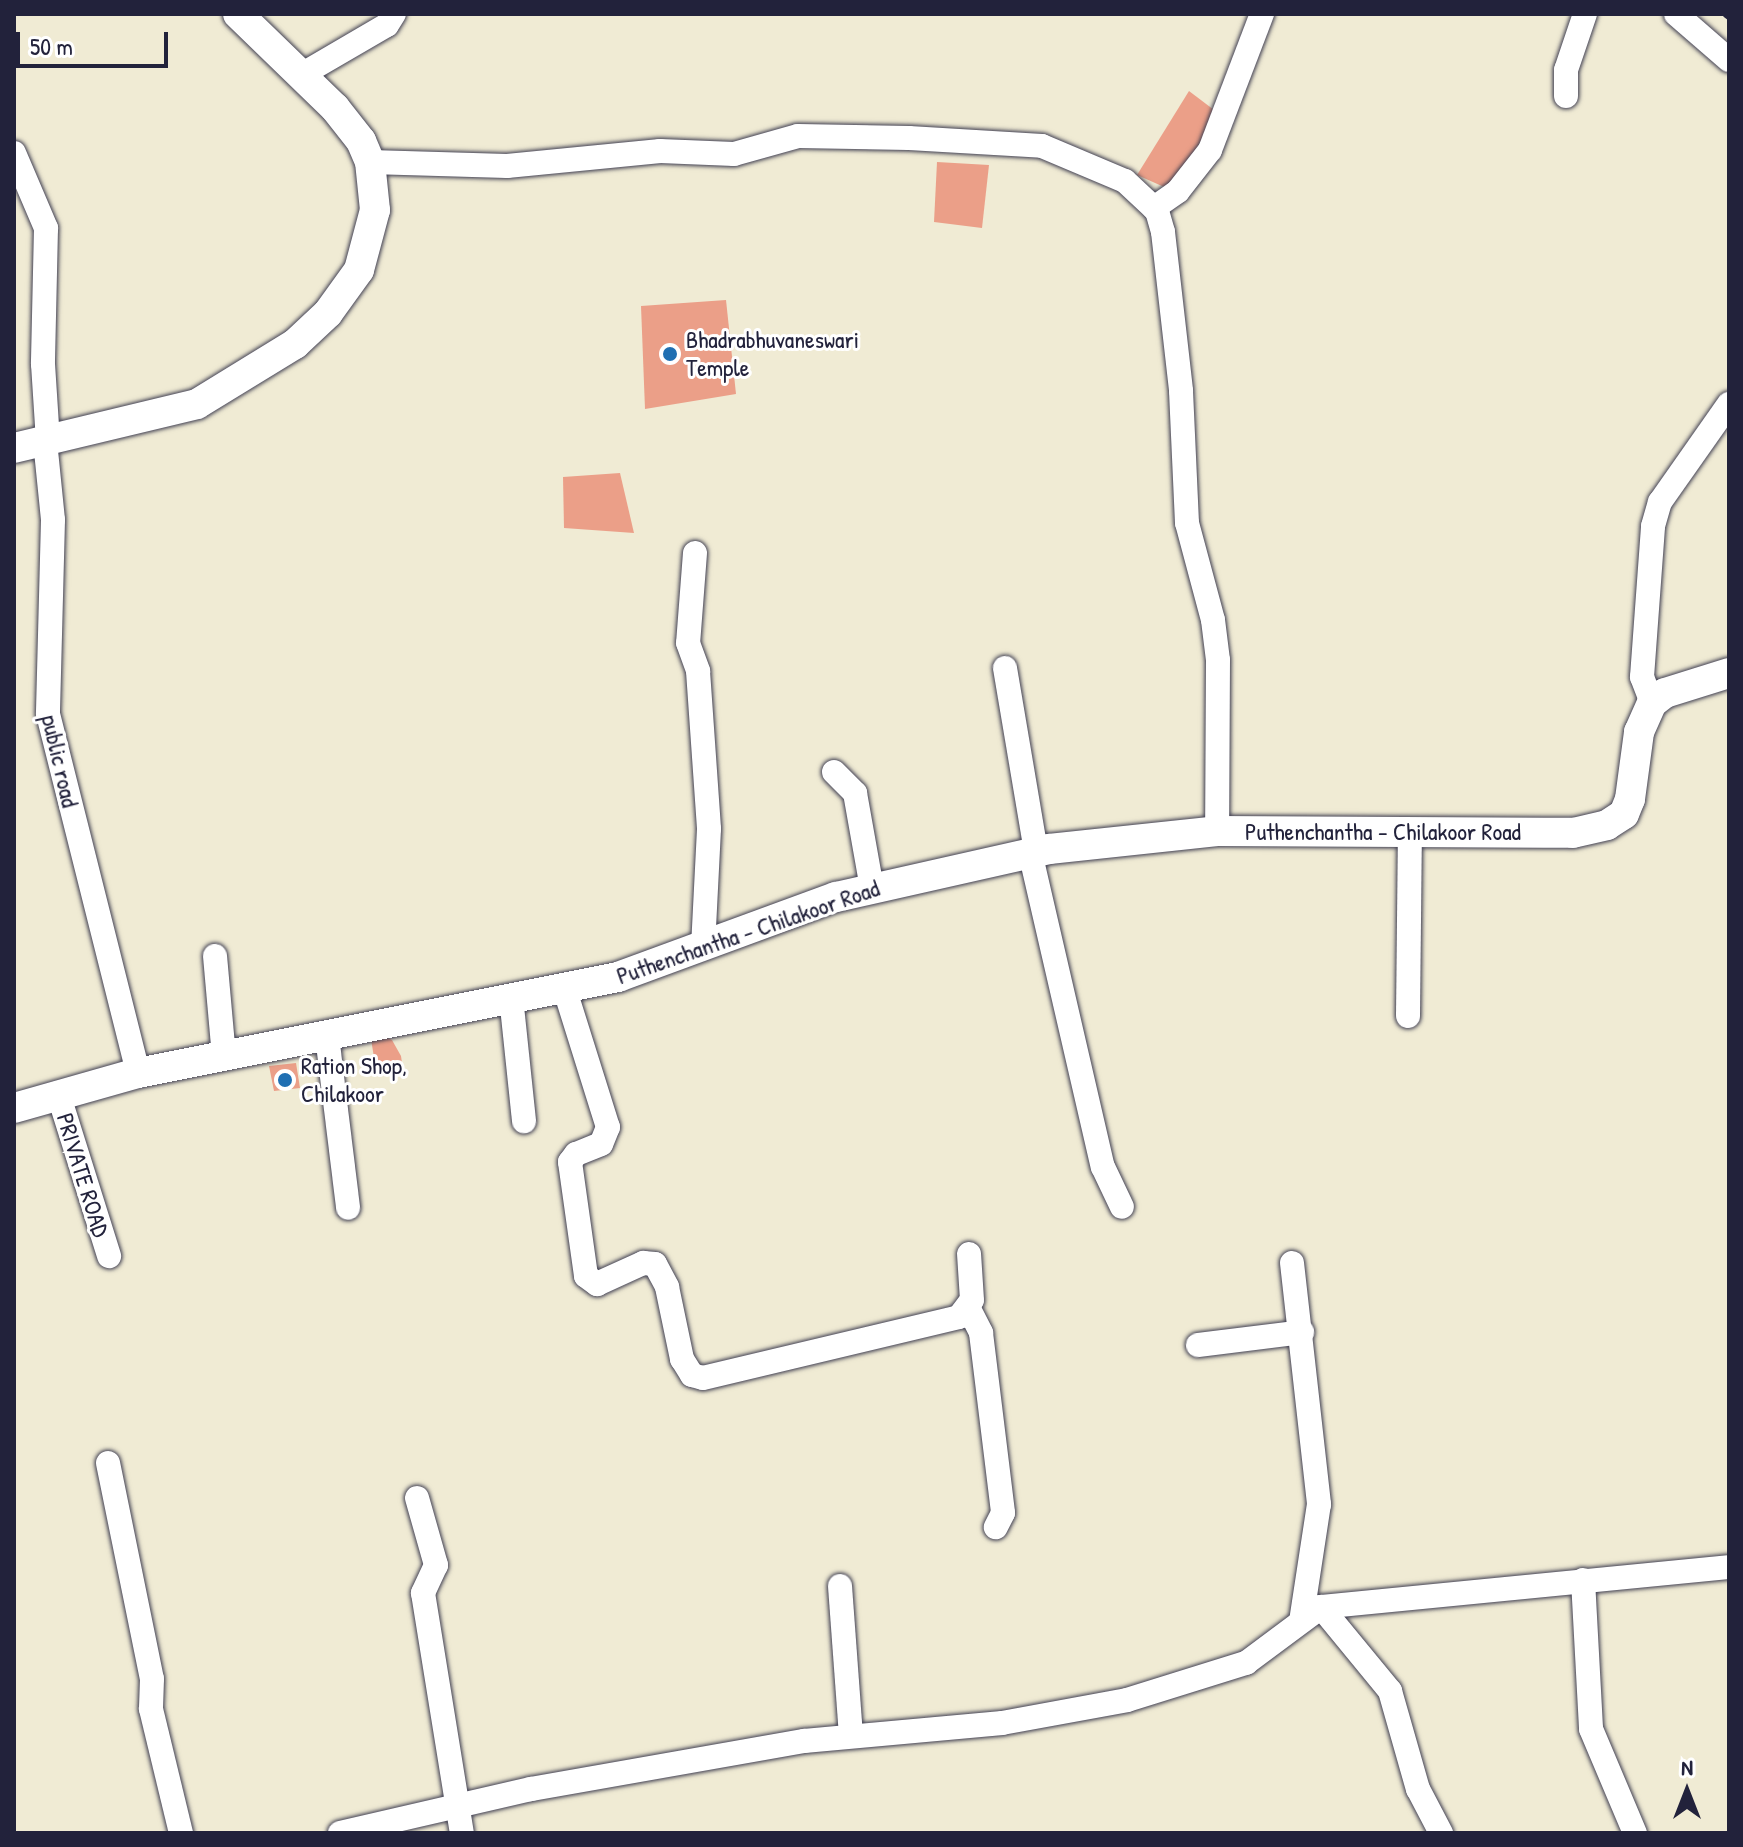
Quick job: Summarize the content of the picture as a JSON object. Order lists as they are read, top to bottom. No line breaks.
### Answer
{"streets":{"main road":["Puthenchantha - Chilakoor Road"],"street":["public road","PRIVATE ROAD"]},"crossings":[["public road","Puthenchantha - Chilakoor Road"],["Puthenchantha - Chilakoor Road","PRIVATE ROAD"]],"places":["Bhadrabhuvaneswari Temple","Ration Shop, Chilakoor"],"scale_bar":"50 m","north":"top"}
